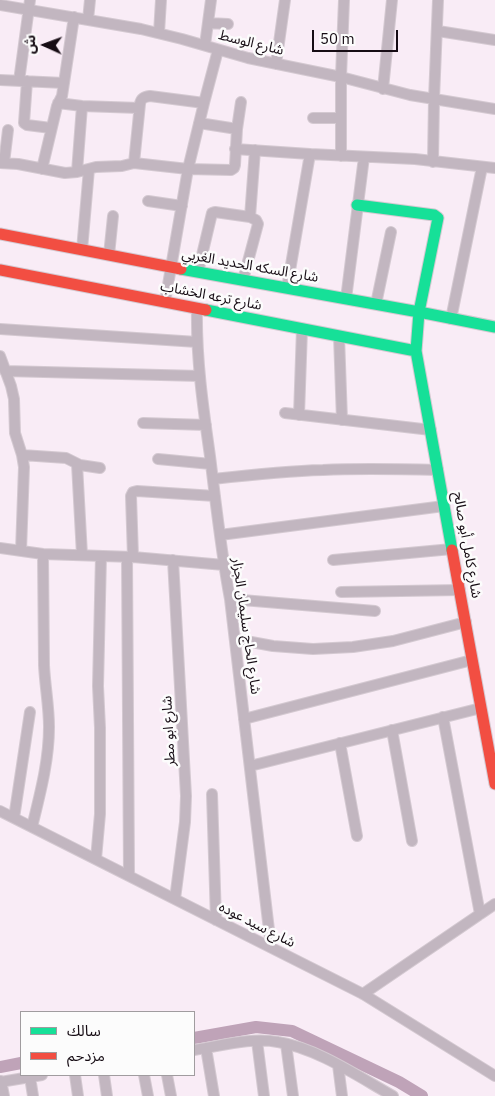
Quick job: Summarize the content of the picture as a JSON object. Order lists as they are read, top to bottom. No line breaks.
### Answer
{"streets":{"street":["شارع الوسط","شارع السكه الحديد الغربي","شارع ترعه الخشاب","شارع كامل أبو صالح","شارع الحاج سليمان الجزار","شارع ابو مطر","شارع سيد عوده"]},"crossings":[["شارع السكه الحديد الغربي","شارع كامل أبو صالح"],["شارع ترعه الخشاب","شارع كامل أبو صالح"],["شارع ترعه الخشاب","شارع الحاج سليمان الجزار"],["شارع الحاج سليمان الجزار","شارع سيد عوده"],["شارع ابو مطر","شارع سيد عوده"]],"legend":["سالك","مزدحم"],"scale_bar":"50 m","north":"left"}
